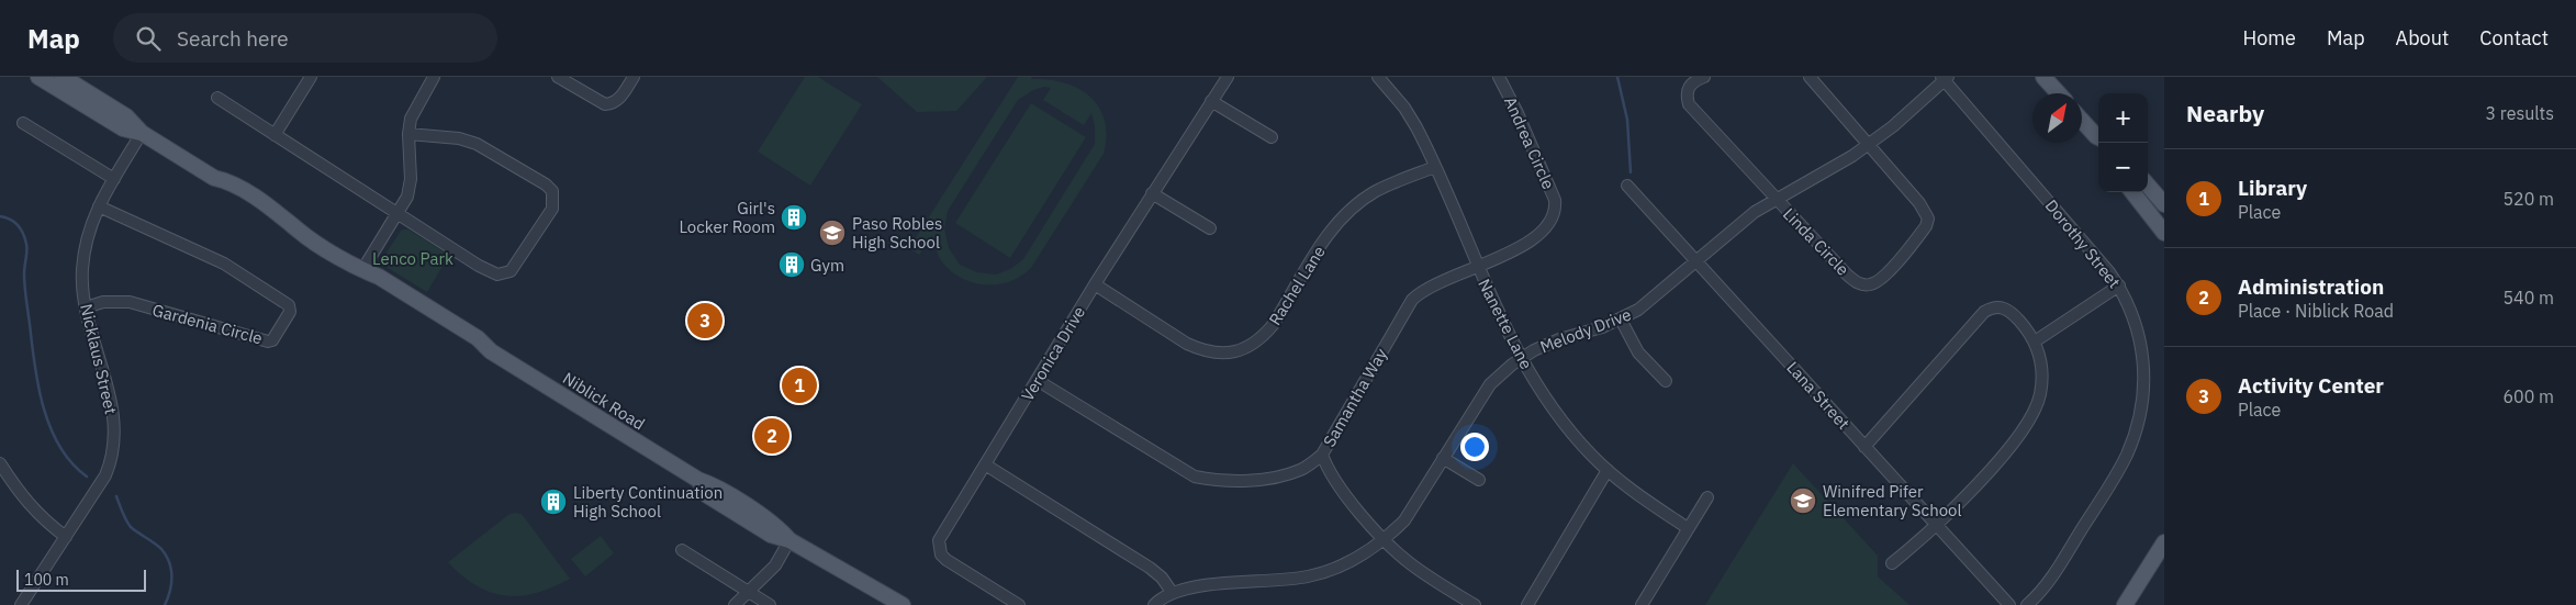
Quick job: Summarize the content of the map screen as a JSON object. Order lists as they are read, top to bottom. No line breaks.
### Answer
{"streets":{"main road":["Niblick Road"],"street":["Andrea Circle","Linda Circle","Dorothy Street","Rachel Lane","Gardenia Circle","Nanette Lane","Melody Drive","Veronica Drive","Nicklaus Street","Lana Street","Samantha Way"]},"crossings":[["Andrea Circle","Nanette Lane"],["Andrea Circle","Samantha Way"],["Linda Circle","Melody Drive"],["Dorothy Street","Melody Drive"],["Rachel Lane","Nanette Lane"],["Rachel Lane","Veronica Drive"],["Gardenia Circle","Nicklaus Street"],["Nanette Lane","Melody Drive"],["Nanette Lane","Samantha Way"],["Melody Drive","Lana Street"],["Veronica Drive","Samantha Way"],["Nicklaus Street","Niblick Road"]],"parks":["Lenco Park"],"places":{"building":["Girl's Locker Room","Gym","Liberty Continuation High School"],"school or university":["Paso Robles High School","Winifred Pifer Elementary School"]},"scale_bar":"100 m","north":"top right","page":{"header":"Map","search":"Search here","nav":["Home","Map","About","Contact"],"heading":["Nearby","3 results"],"map_buttons":["+","−"],"list":[{"mark":"1","name":"Library","note":"Place","value":"520 m"},{"mark":"2","name":"Administration","note":"Place · Niblick Road","value":"540 m"},{"mark":"3","name":"Activity Center","note":"Place","value":"600 m"}],"pins":["3","1","2"],"scale":"100 m"}}
